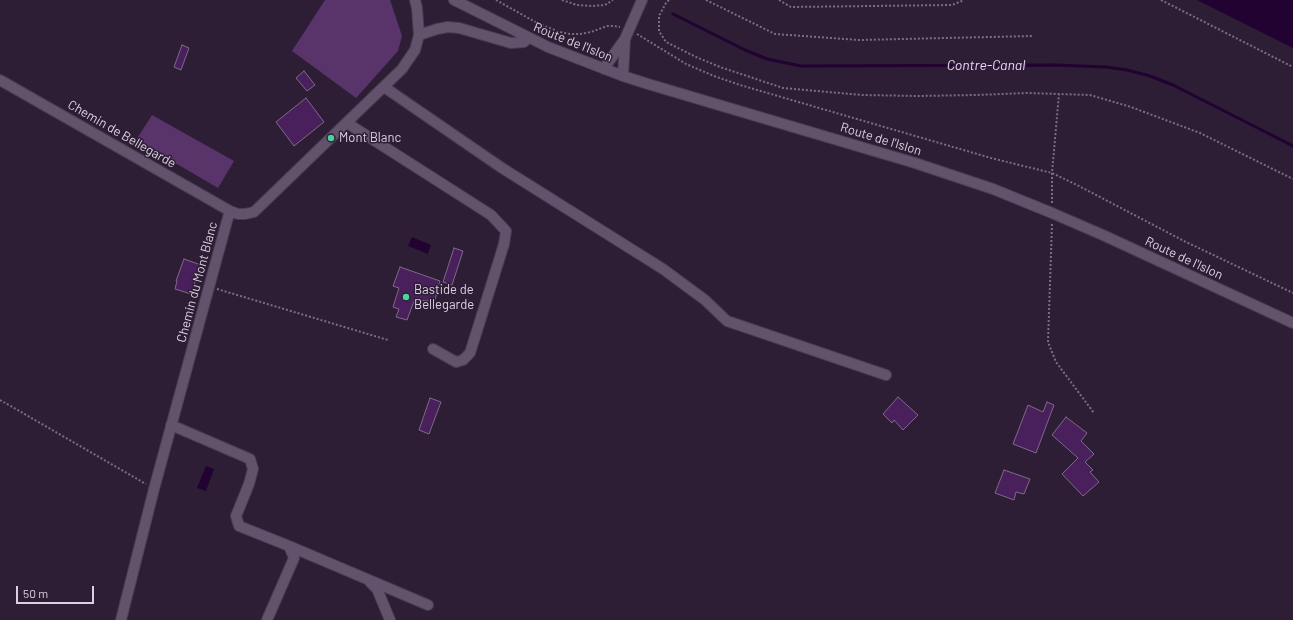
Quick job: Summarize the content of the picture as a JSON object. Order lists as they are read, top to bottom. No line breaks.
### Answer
{"streets":{"street":["Route de l'Islon","Chemin de Bellegarde","Chemin du Mont Blanc"]},"crossings":[["Chemin de Bellegarde","Chemin du Mont Blanc"]],"water":["Contre-Canal"],"places":["Mont Blanc","Bastide de Bellegarde"],"scale_bar":"50 m"}
